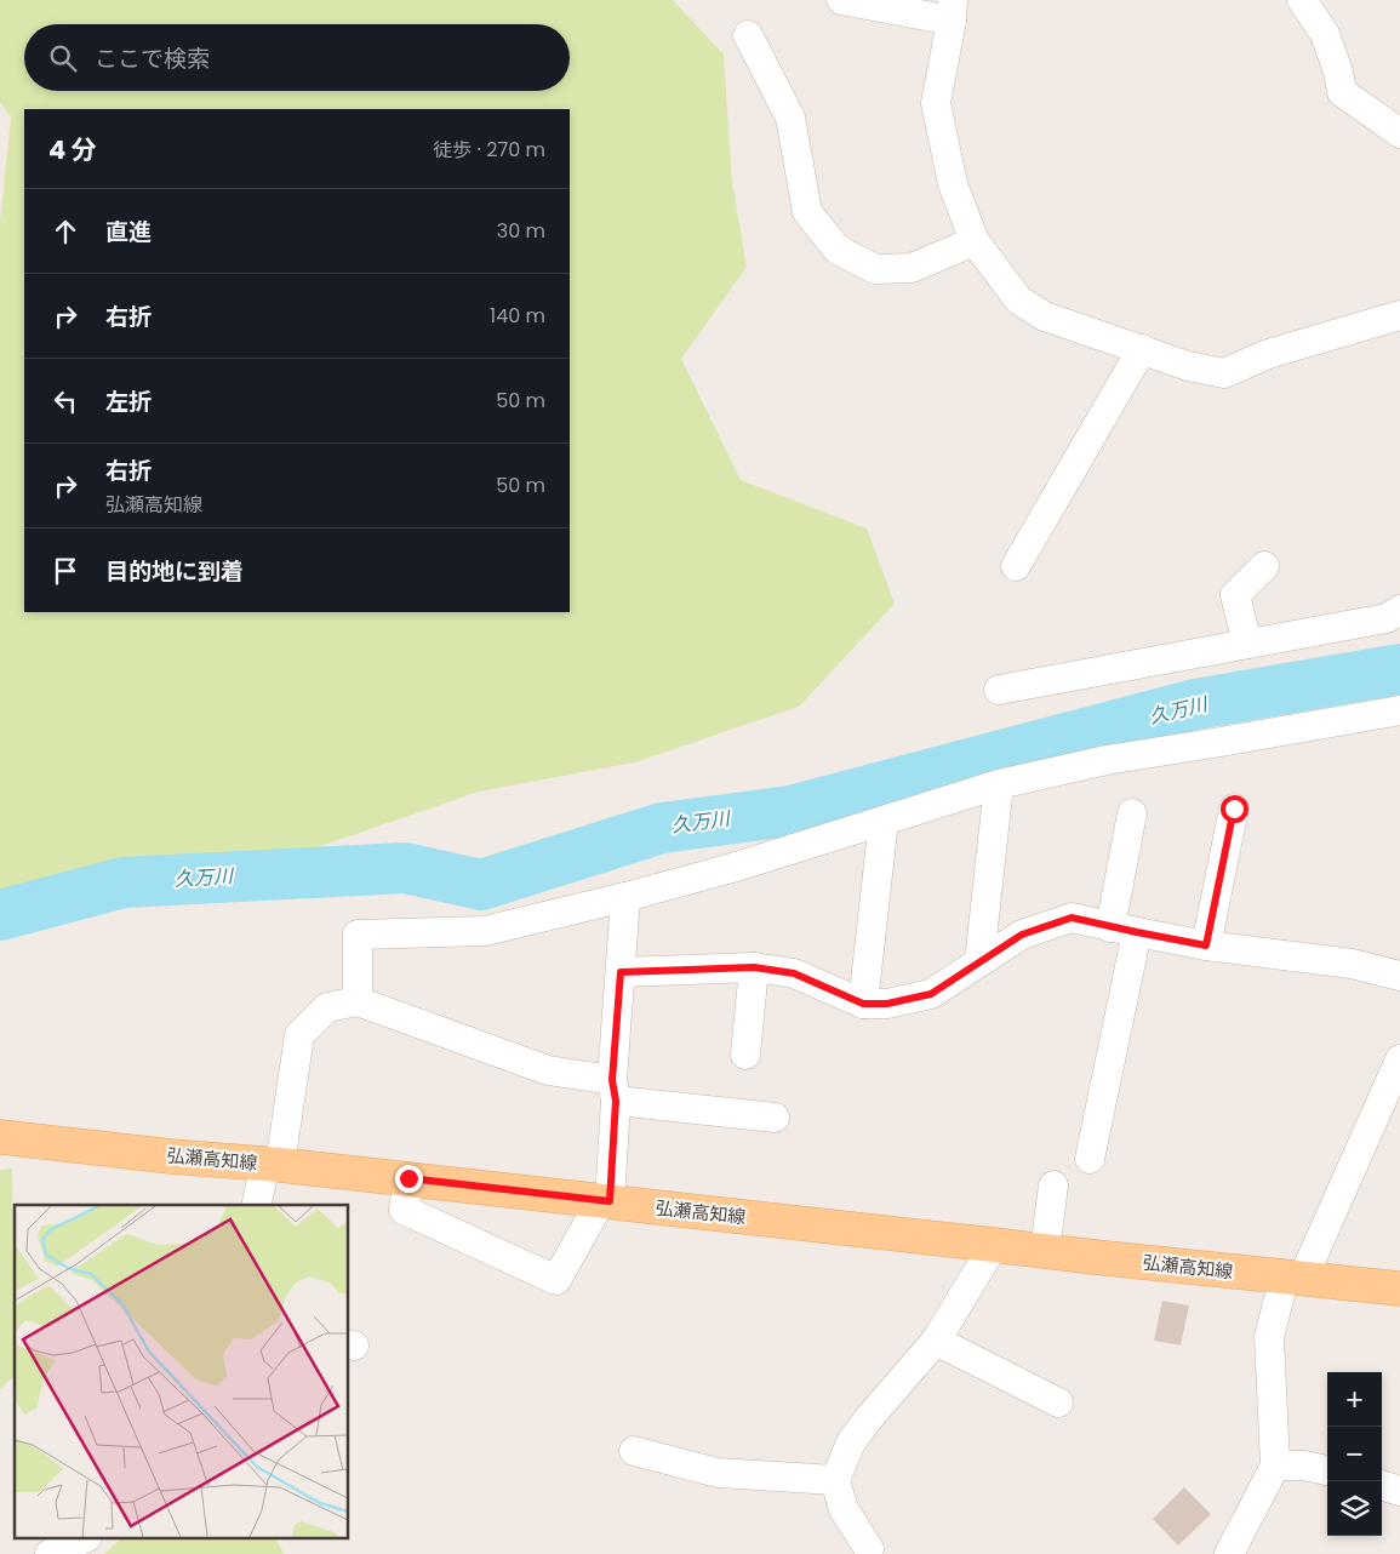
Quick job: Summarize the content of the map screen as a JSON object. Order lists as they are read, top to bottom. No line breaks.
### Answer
{"streets":{"main road":["弘瀬高知線"]},"water":["久万川"],"page":{"search":"ここで検索","heading":["4 分","徒歩 · 270 m"],"list":[["直進","30 m"],["右折","140 m"],["左折","50 m"],["右折","弘瀬高知線","50 m"],"目的地に到着"],"map_buttons":["+","−"]}}
